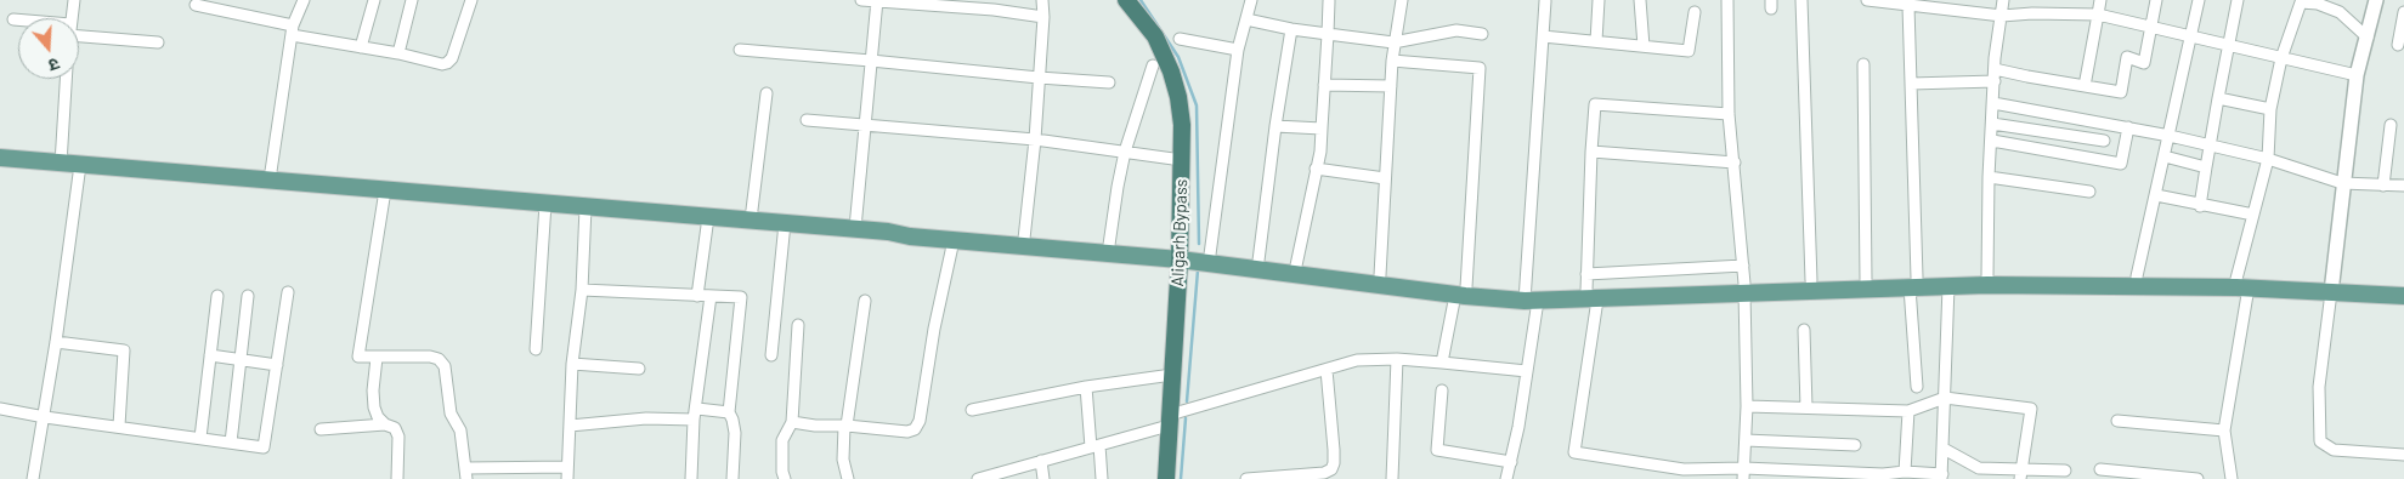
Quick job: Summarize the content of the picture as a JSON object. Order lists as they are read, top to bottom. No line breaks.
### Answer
{"streets":{"highway":["Aligarh Bypass"]},"north":"bottom"}
